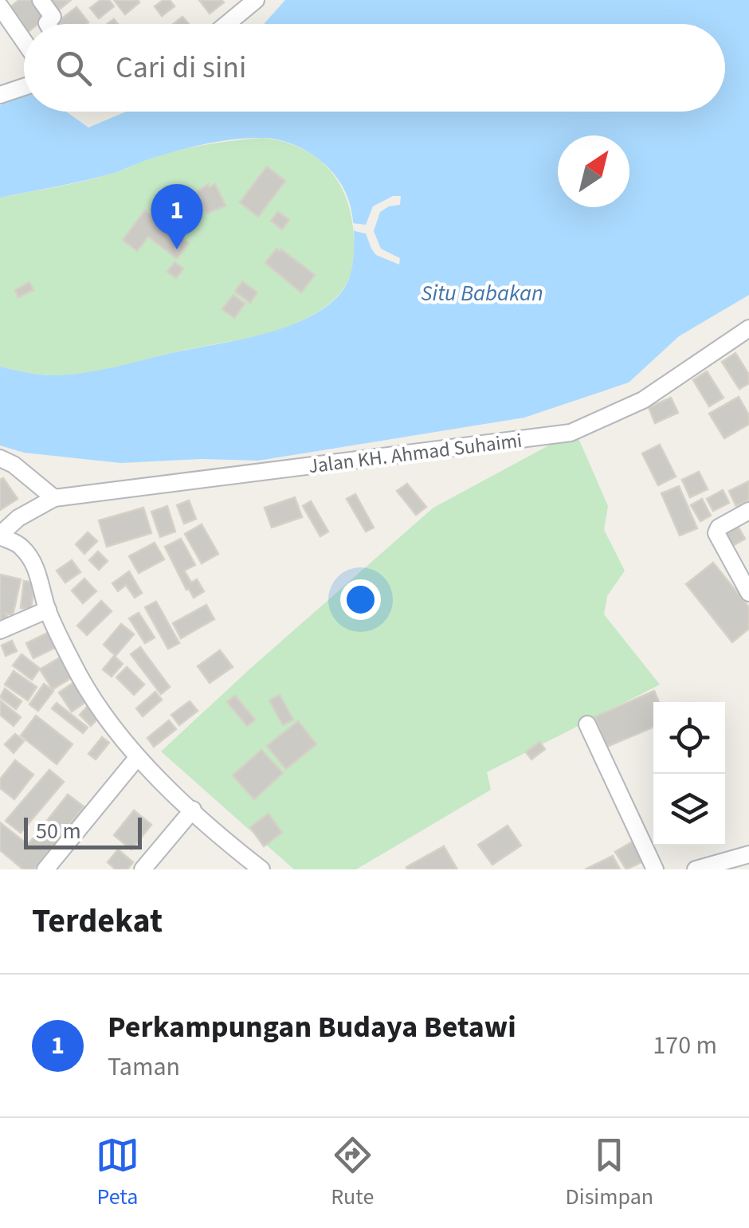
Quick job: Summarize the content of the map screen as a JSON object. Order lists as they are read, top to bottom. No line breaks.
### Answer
{"streets":{"street":["Jalan KH. Ahmad Suhaimi"]},"water":["Situ Babakan"],"scale_bar":"50 m","north":"top right","page":{"search":"Cari di sini","pins":"1","scale":"50 m","heading":"Terdekat","list":[{"mark":"1","name":"Perkampungan Budaya Betawi","note":"Taman","value":"170 m"}],"nav":["Peta","Rute","Disimpan"]}}
